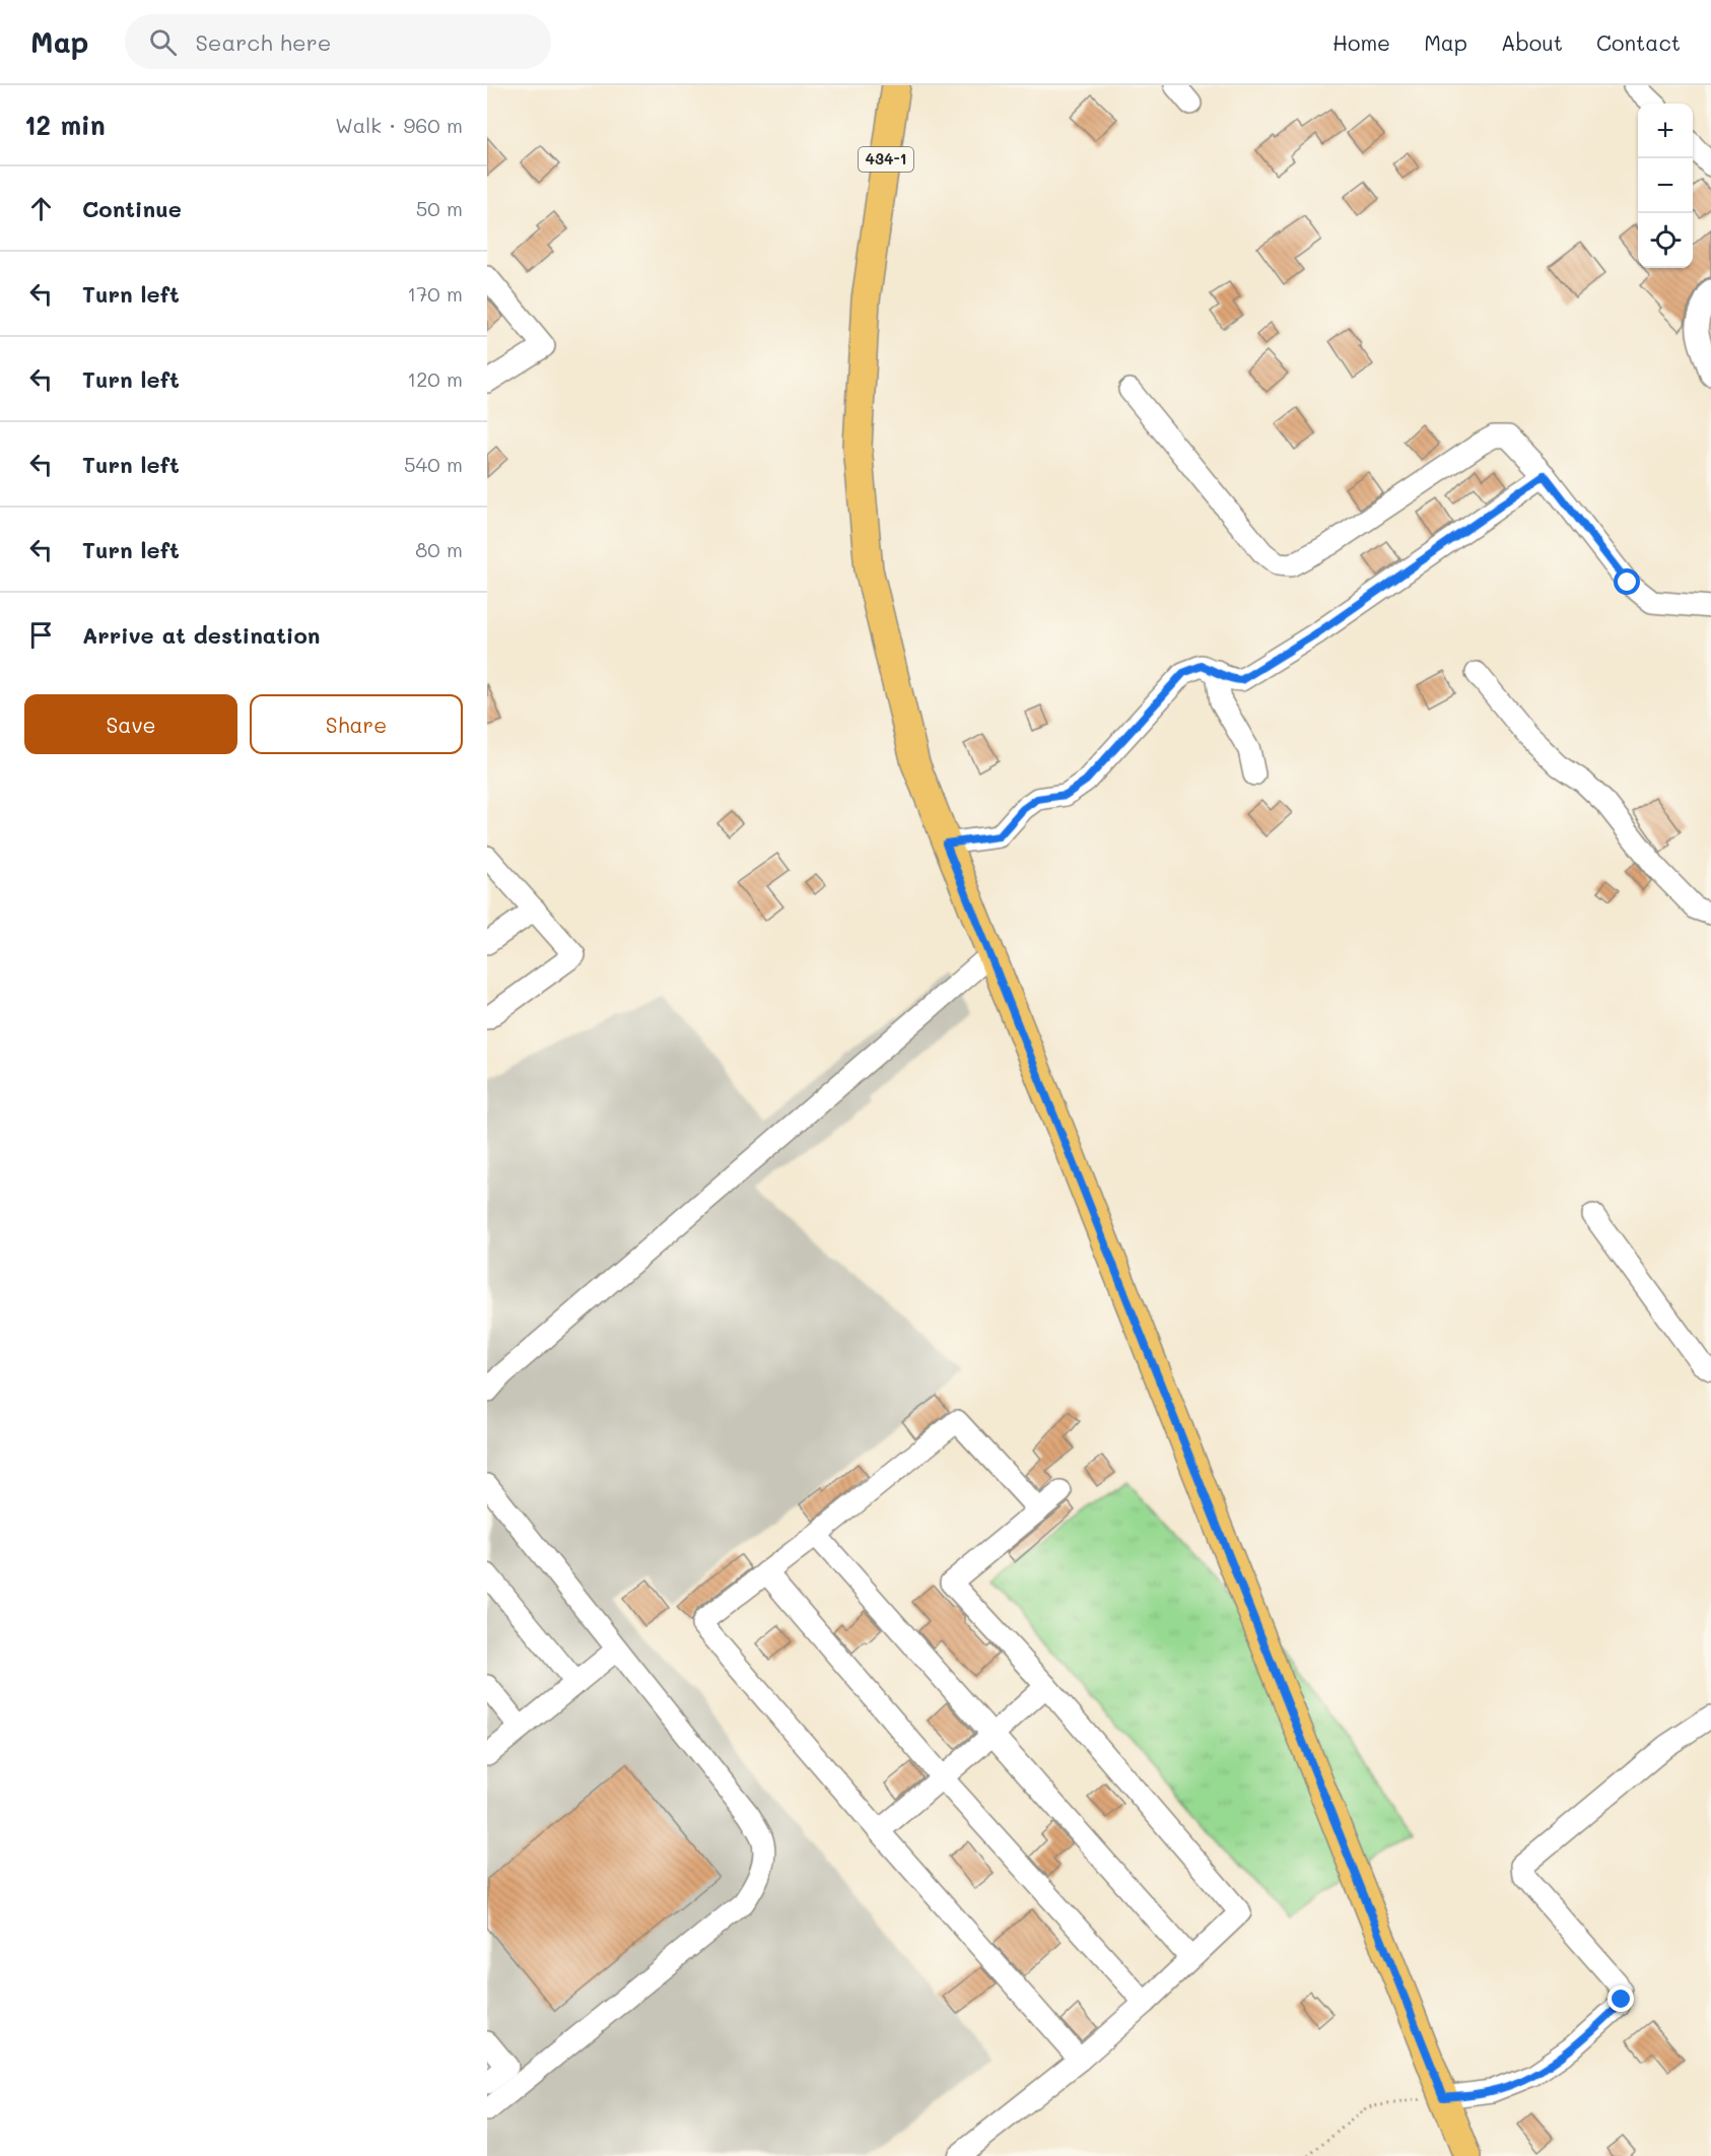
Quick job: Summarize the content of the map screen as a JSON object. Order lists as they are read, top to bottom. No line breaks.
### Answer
{"streets":{"main road":["434-1"]},"page":{"header":"Map","search":"Search here","nav":["Home","Map","About","Contact"],"heading":["12 min","Walk · 960 m"],"map_buttons":["+","−"],"list":[["Continue","50 m"],["Turn left","170 m"],["Turn left","120 m"],["Turn left","540 m"],["Turn left","80 m"],"Arrive at destination"],"buttons":["Save","Share"]}}
